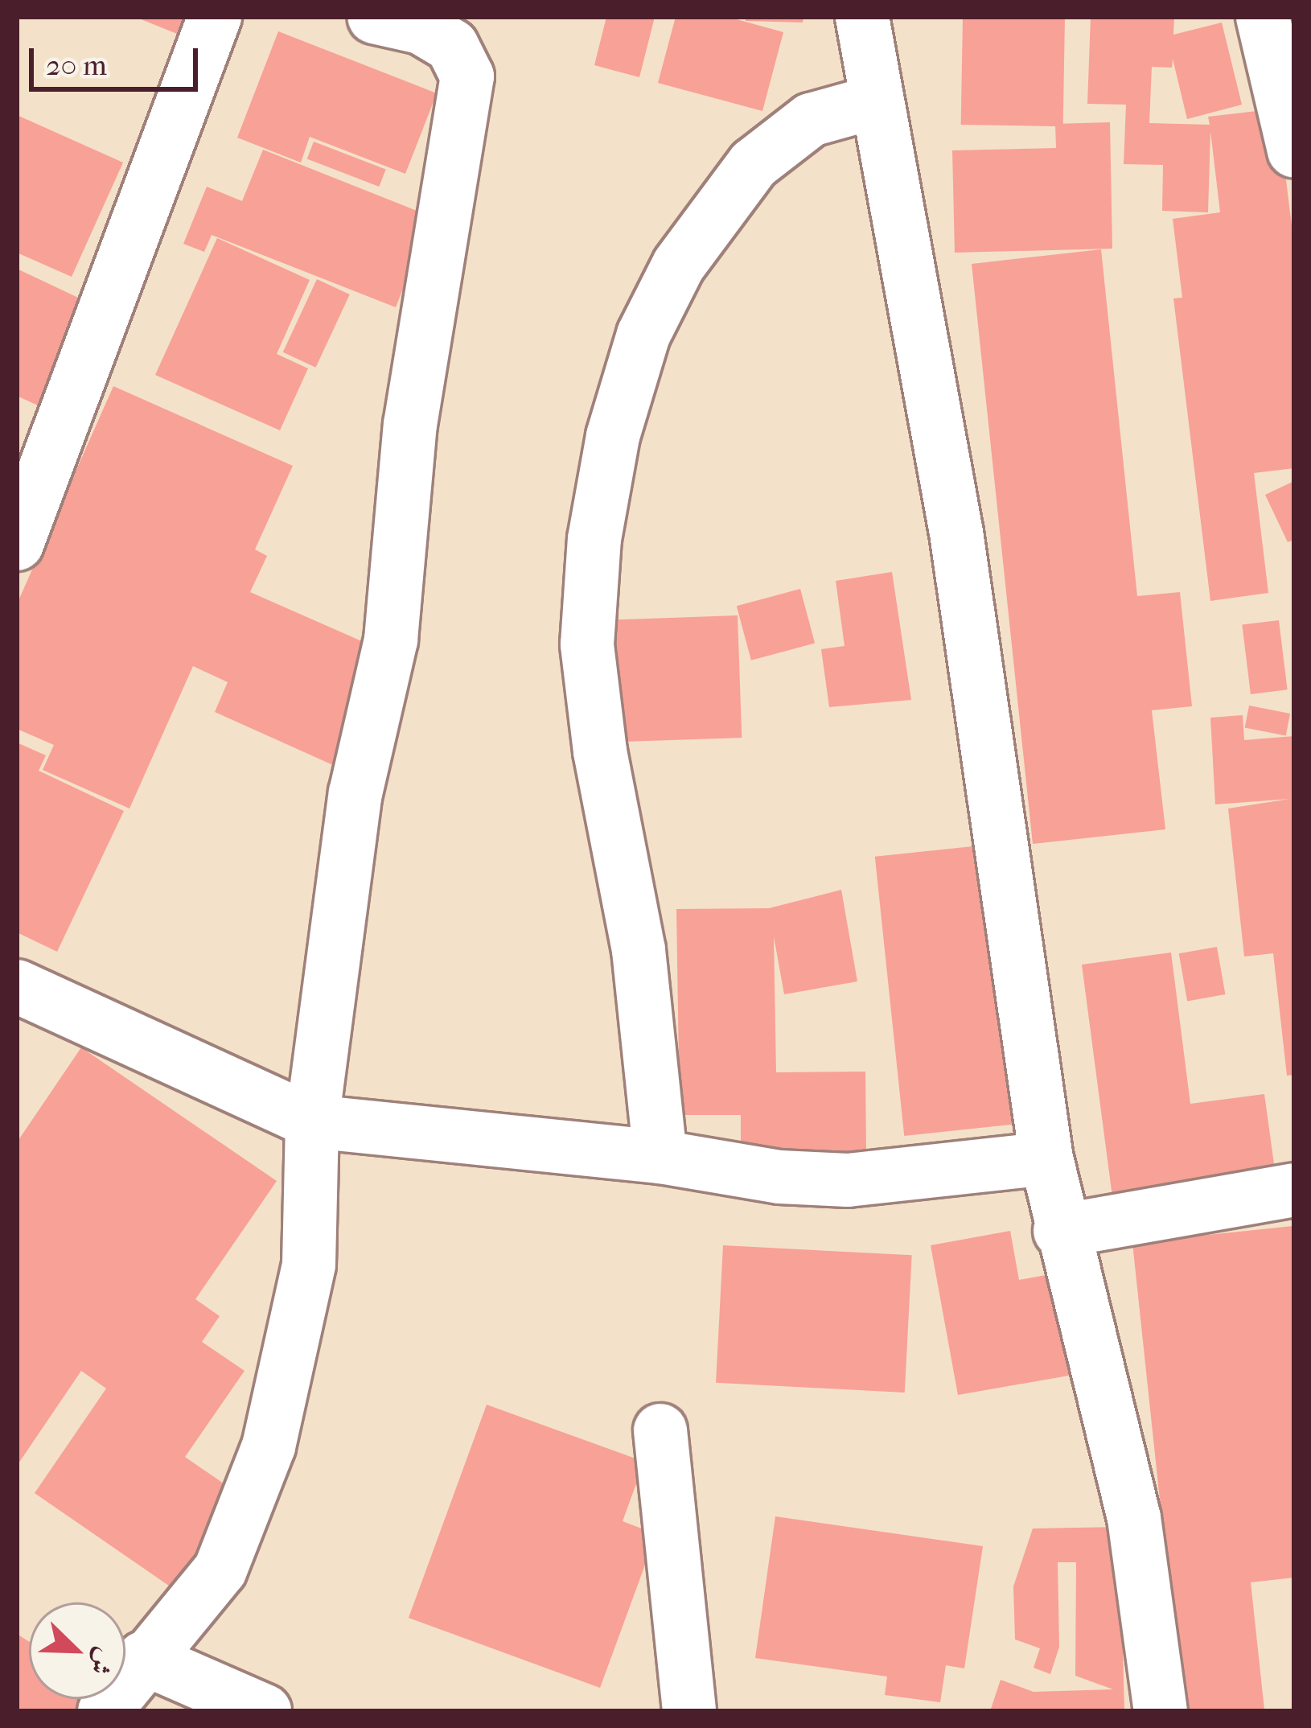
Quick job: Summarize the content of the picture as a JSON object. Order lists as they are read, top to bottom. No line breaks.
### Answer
{"scale_bar":"20 m","north":"bottom right"}
